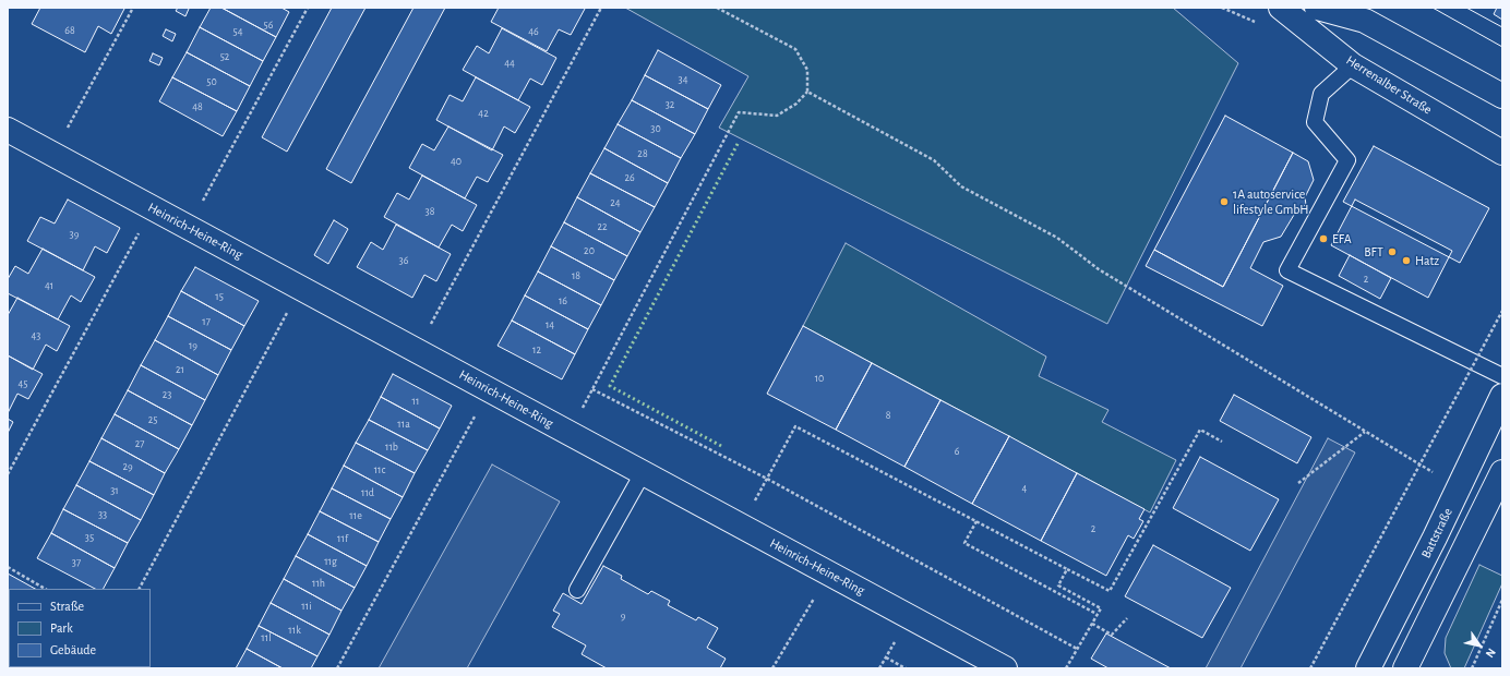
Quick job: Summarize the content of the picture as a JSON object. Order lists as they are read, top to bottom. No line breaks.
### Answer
{"streets":{"street":["Herrenalber Straße","Heinrich-Heine-Ring","Battstraße"]},"places":["1A autoservice lifestyle GmbH","EFA","BFT","Hatz"],"house_numbers":["56","68","54","46","52","44","34","50","32","48","42","30","28","40","26","24","38","22","39","20","36","18","2","41","15","16","17","14","43","19","12","21","10","45","23","11","8","25","11a","27","11b","6","29","11c","4","31","11d","33","11e","2","35","11f","11g","37","11h","11i","9","11k","11l"],"legend":["Straße","Park","Gebäude"],"north":"bottom right"}
